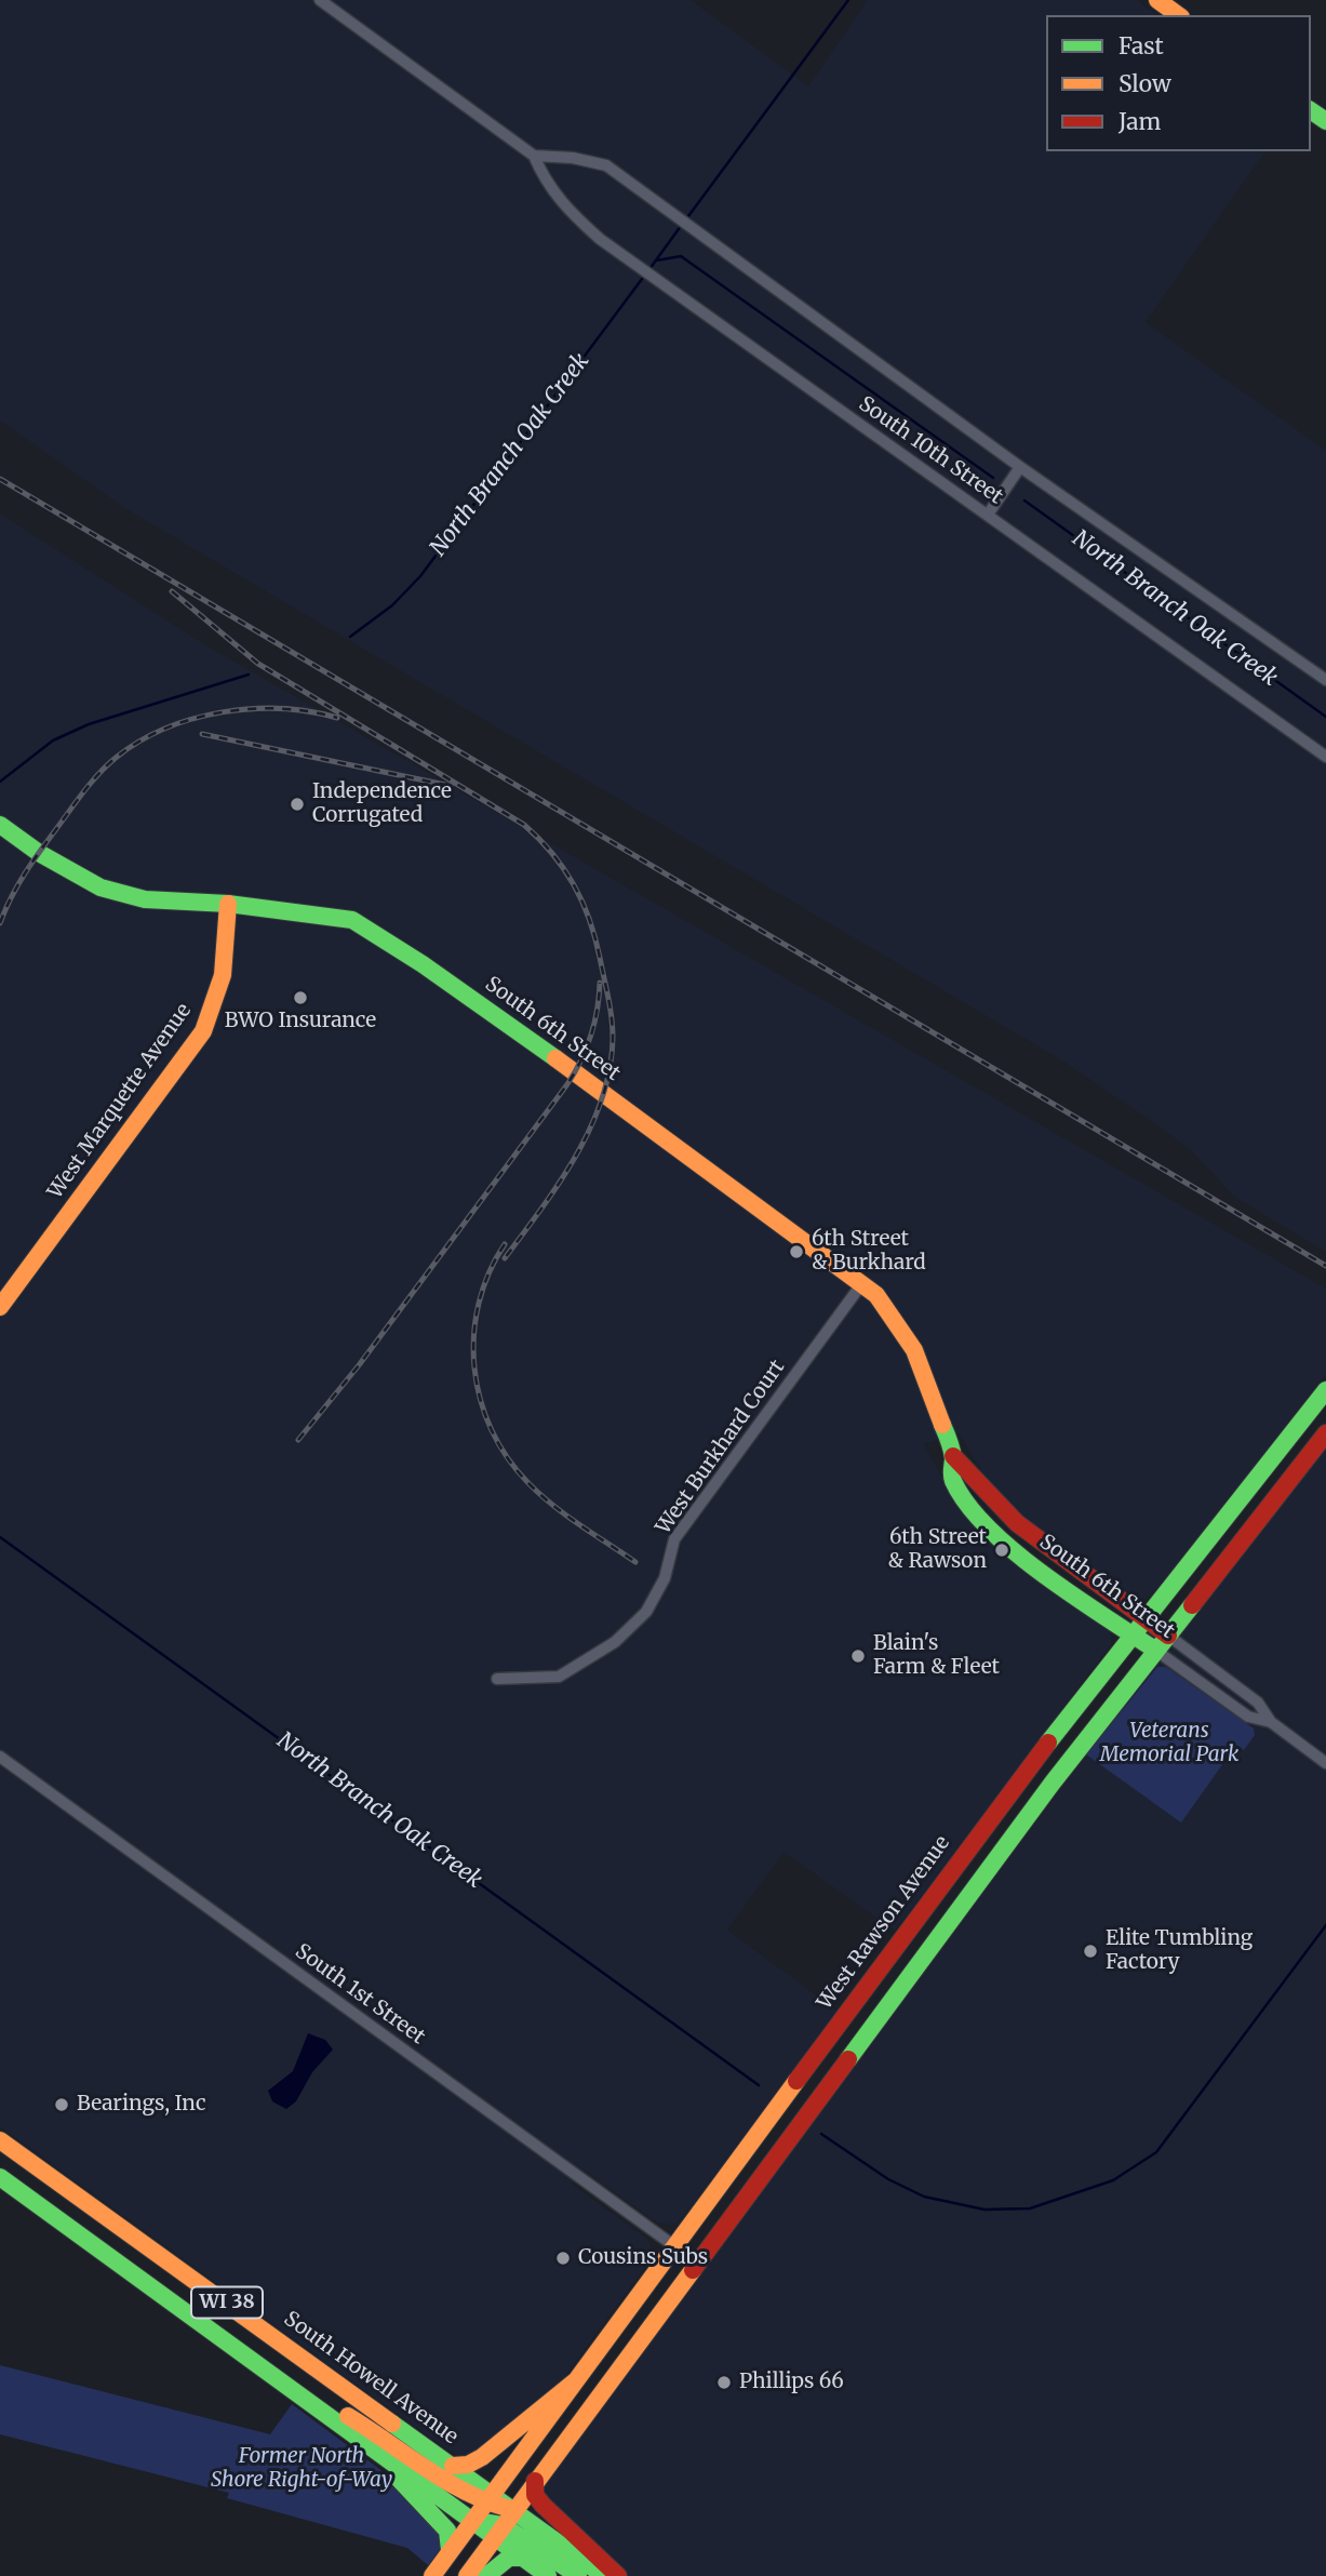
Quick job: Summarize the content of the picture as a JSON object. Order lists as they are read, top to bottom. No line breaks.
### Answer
{"streets":{"main road":["South 6th Street","West Marquette Avenue","West Rawson Avenue","WI 38","South Howell Avenue"],"street":["South 10th Street","West Burkhard Court","South 1st Street"]},"crossings":[["South 6th Street","West Marquette Avenue"],["South 6th Street","West Burkhard Court"],["South 6th Street","West Rawson Avenue"],["West Rawson Avenue","South 1st Street"],["West Rawson Avenue","WI 38"],["West Rawson Avenue","South Howell Avenue"]],"water":["North Branch Oak Creek"],"parks":["Veterans Memorial Park","Former North Shore Right-of-Way"],"places":["Independence Corrugated","BWO Insurance","6th Street & Burkhard","6th Street & Rawson","Blain's Farm & Fleet","Elite Tumbling Factory","Bearings, Inc","Cousins Subs","Phillips 66"],"legend":["Fast","Slow","Jam"]}
